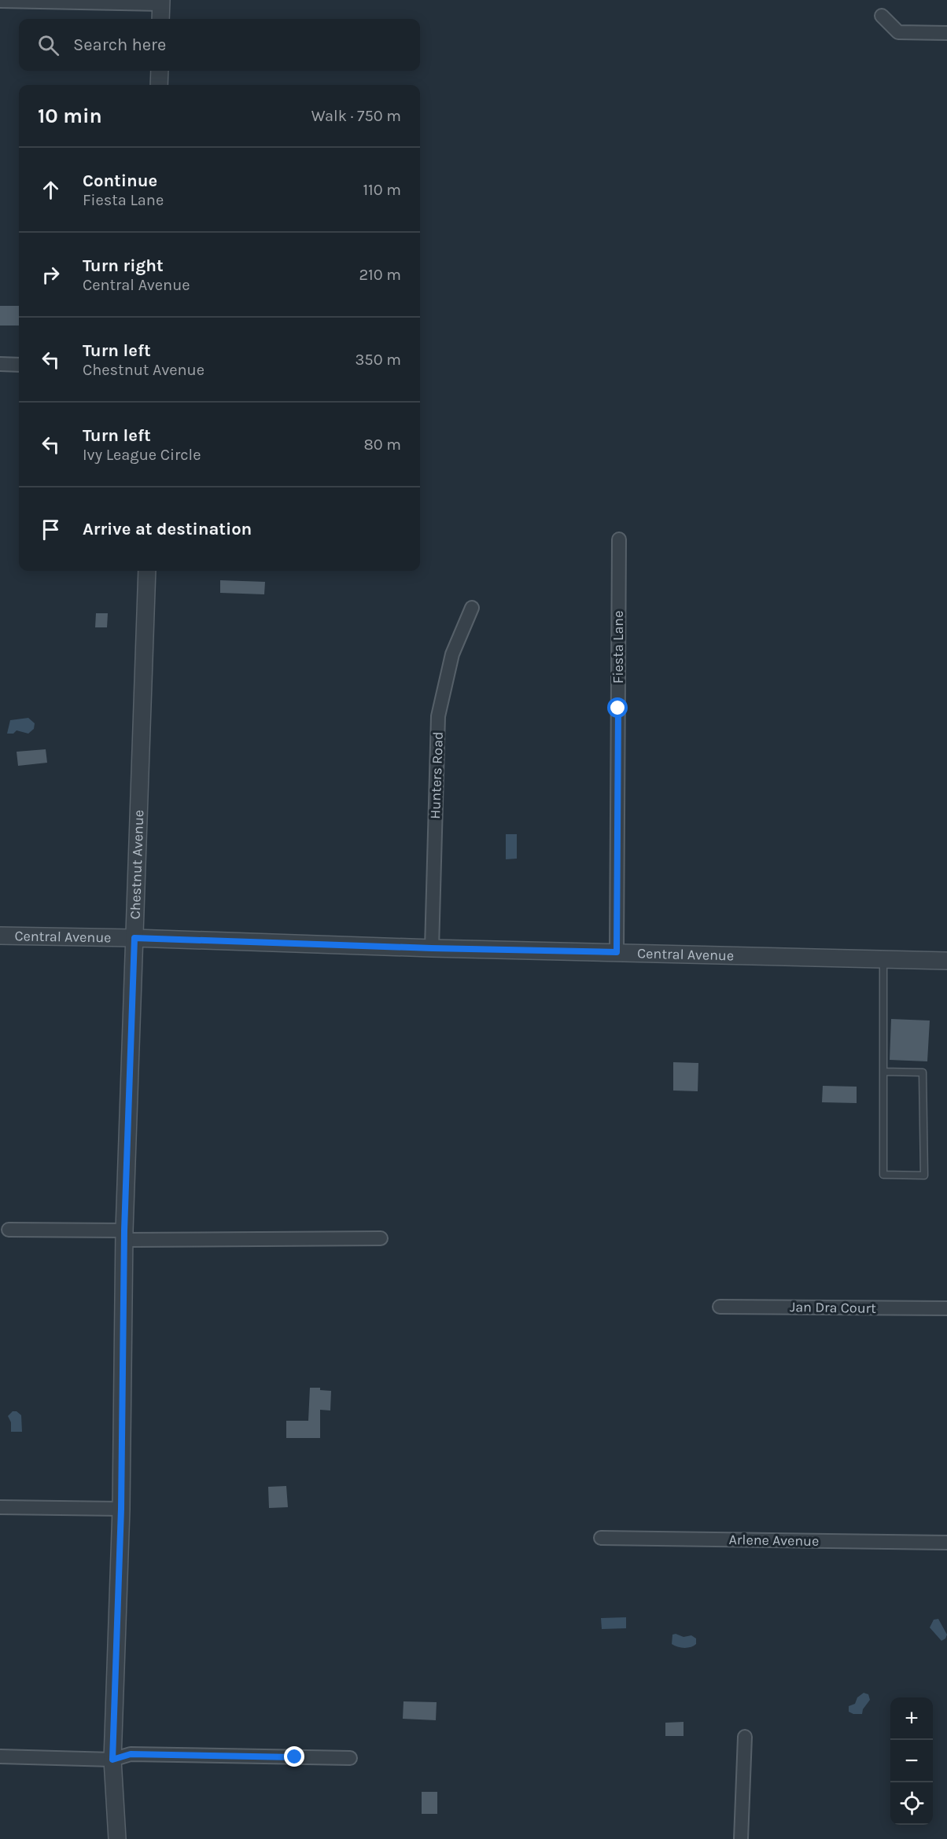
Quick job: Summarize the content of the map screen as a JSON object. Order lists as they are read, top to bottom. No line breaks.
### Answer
{"streets":{"street":["Fiesta Lane","Hunters Road","Chestnut Avenue","Central Avenue","Jan Dra Court","Arlene Avenue"]},"crossings":[["Fiesta Lane","Central Avenue"],["Hunters Road","Central Avenue"],["Chestnut Avenue","Central Avenue"]],"page":{"search":"Search here","heading":["10 min","Walk · 750 m"],"list":[["Continue","Fiesta Lane","110 m"],["Turn right","Central Avenue","210 m"],["Turn left","Chestnut Avenue","350 m"],["Turn left","Ivy League Circle","80 m"],"Arrive at destination"],"map_buttons":["+","−"]}}
